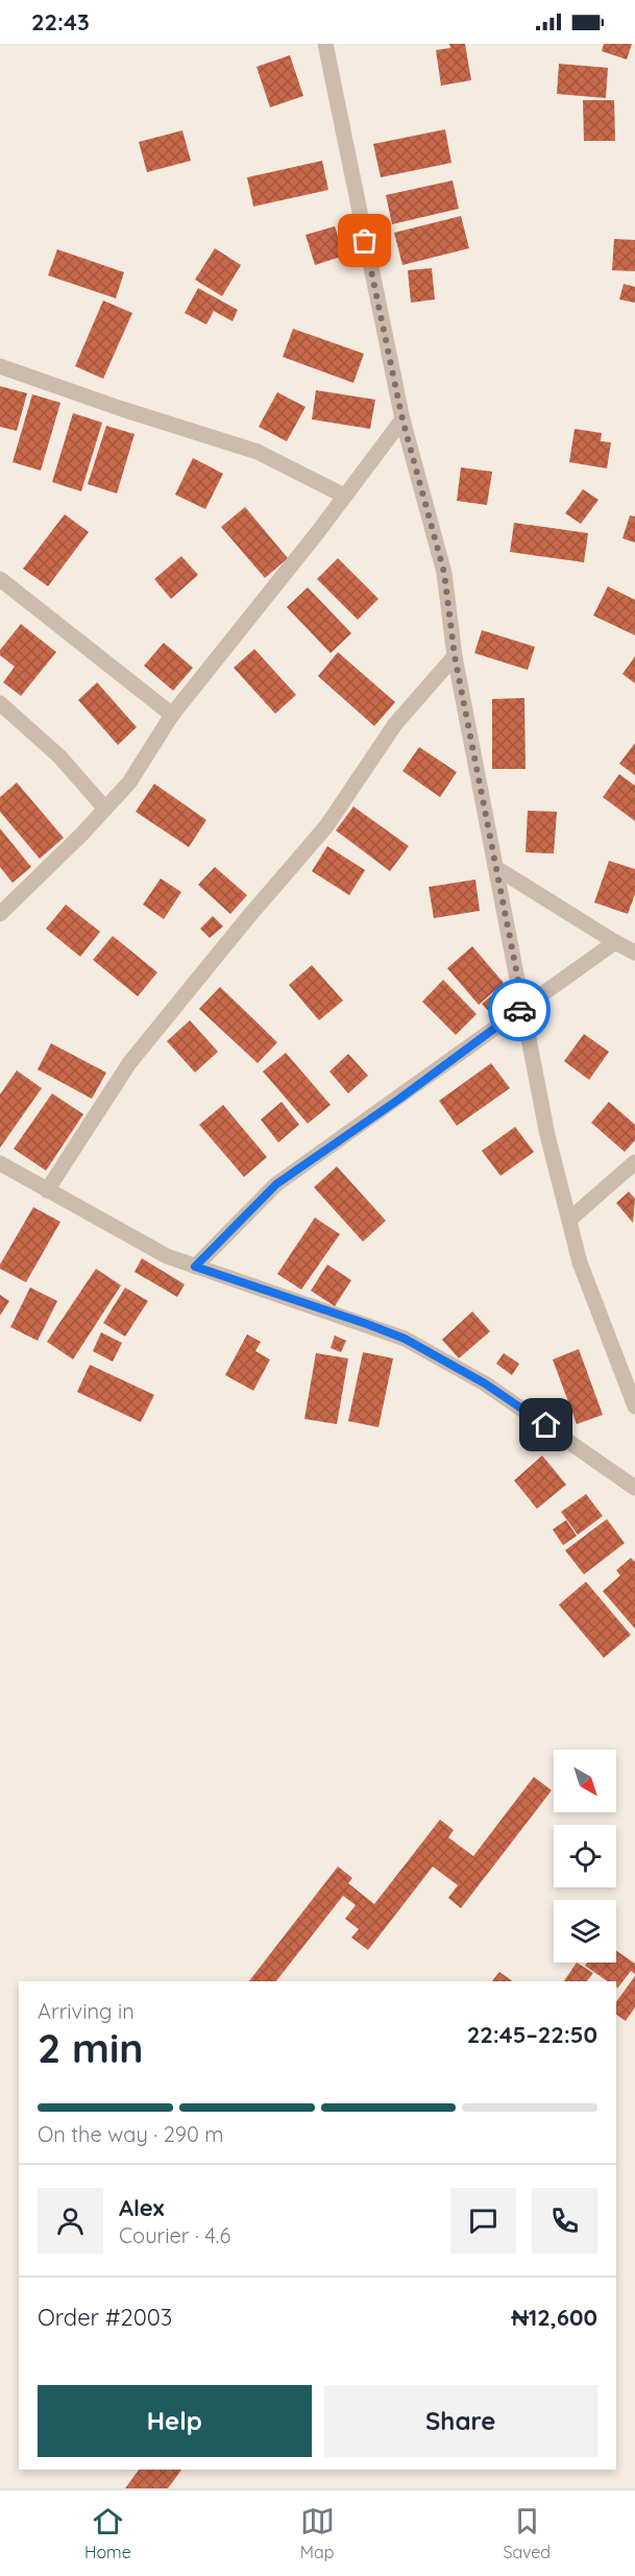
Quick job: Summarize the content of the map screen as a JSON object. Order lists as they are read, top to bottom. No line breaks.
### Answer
{"north":"bottom right","page":{"status":"22:43","heading":["2 min","Arriving in","22:45–22:50"],"panel":["Alex","Courier · 4.6","Order #2003","₦12,600"],"bar":"On the way · 290 m","buttons":["Help","Share"],"tabs":["Home","Map","Saved"]}}
